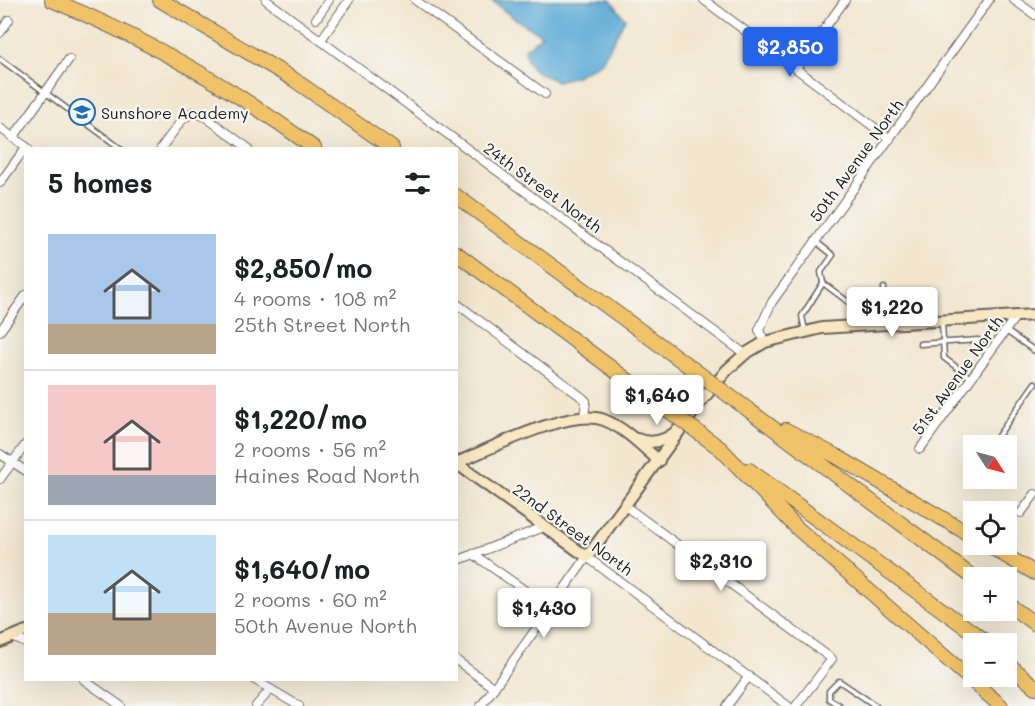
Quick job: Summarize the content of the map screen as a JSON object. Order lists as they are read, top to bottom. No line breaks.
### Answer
{"streets":{"street":["50th Avenue North","24th Street North","51st Avenue North","22nd Street North"]},"places":{"school or university":["Sunshore Academy"]},"north":"bottom right","page":{"price":["$2,850","$1,220","$1,640","$2,310","$1,430"],"heading":"5 homes","list":[{"name":"$2,850/mo","note":"4 rooms · 108 m² · 25th Street North"},{"name":"$1,220/mo","note":"2 rooms · 56 m² · Haines Road North"},{"name":"$1,640/mo","note":"2 rooms · 60 m² · 50th Avenue North"}],"map_buttons":["+","−"]}}
